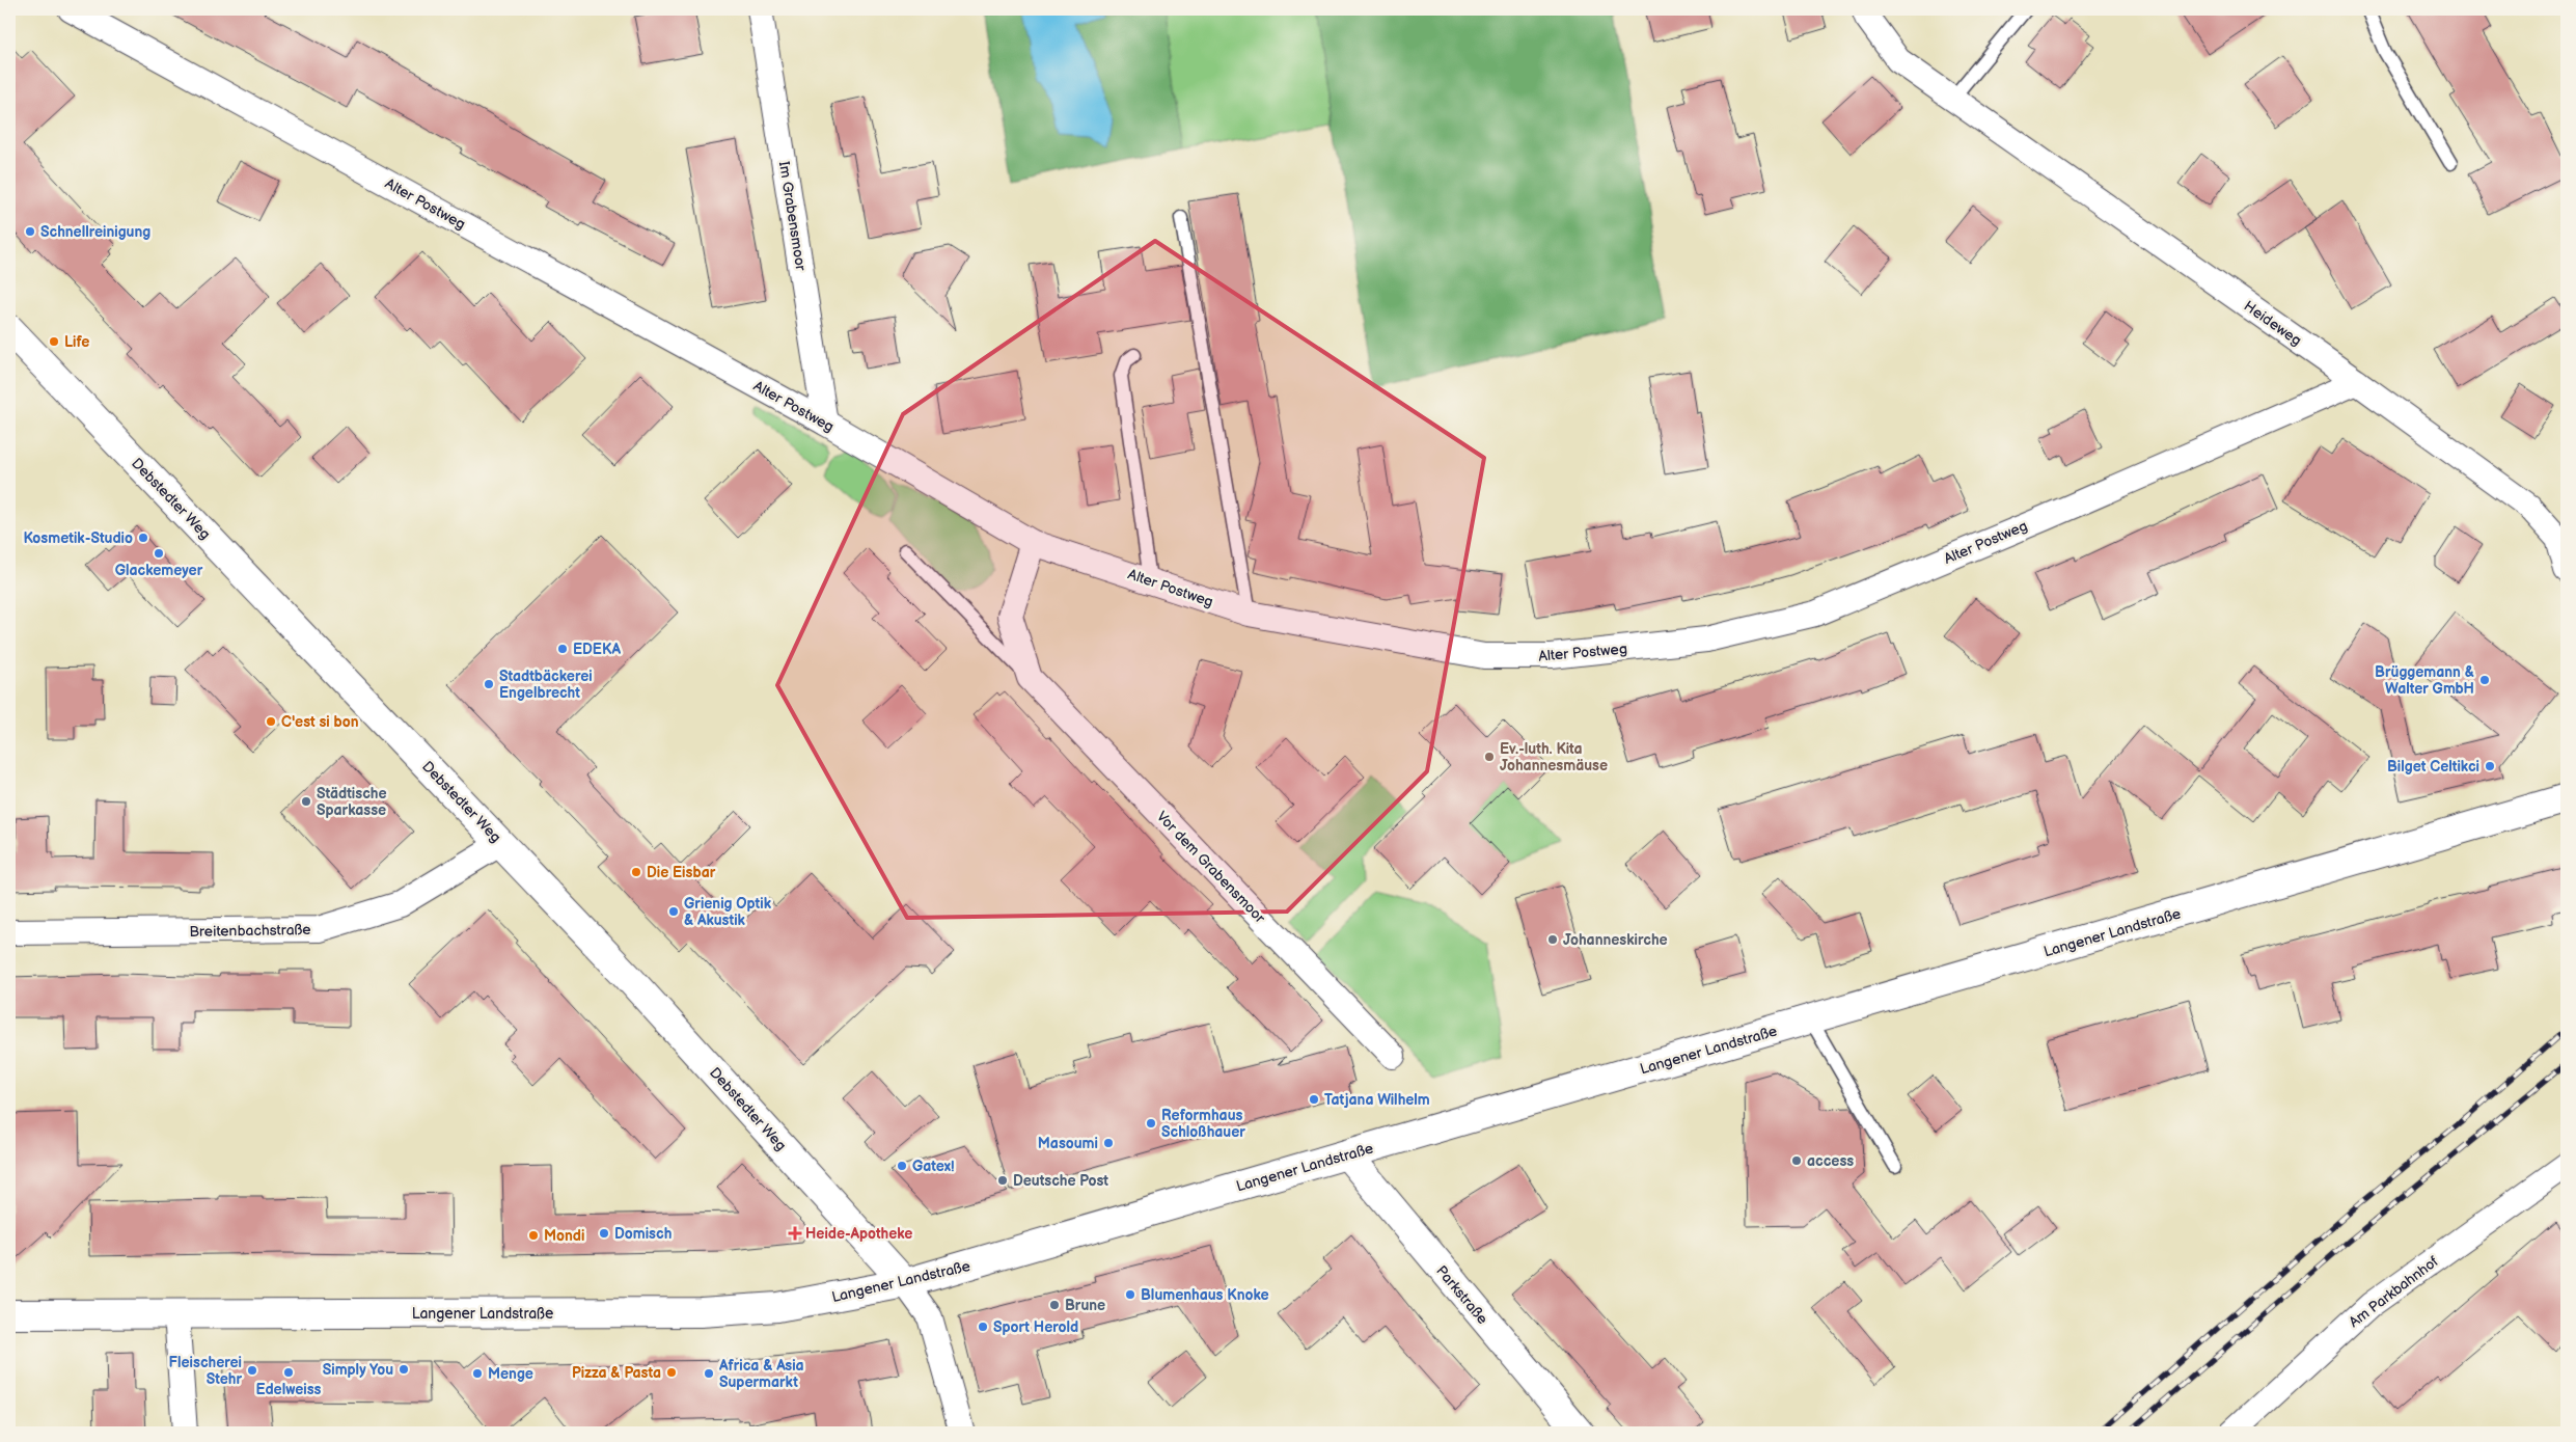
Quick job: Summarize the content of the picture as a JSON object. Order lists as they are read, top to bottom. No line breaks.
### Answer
{"streets":{"main road":["Debstedter Weg","Langener Landstraße","Parkstraße"],"street":["Alter Postweg","Im Grabensmoor","Heideweg","Vor dem Grabensmoor","Breitenbachstraße","Am Parkbahnhof"]},"crossings":[["Alter Postweg","Im Grabensmoor"],["Alter Postweg","Heideweg"],["Alter Postweg","Vor dem Grabensmoor"],["Debstedter Weg","Breitenbachstraße"],["Debstedter Weg","Langener Landstraße"],["Langener Landstraße","Parkstraße"]],"places":{"other":["Schnellreinigung","Life","Kosmetik-Studio","Glackemeyer","EDEKA","Brüggemann & Walter GmbH","Stadtbäckerei Engelbrecht","C'est si bon","Ev.-luth. Kita Johannesmäuse","Bilget Celtikci","Städtische Sparkasse","Die Eisbar","Grienig Optik & Akustik","Johanneskirche","Tatjana Wilhelm","Reformhaus Schloßhauer","Masoumi","access","Gatex!","Deutsche Post","Domisch","Mondi","Blumenhaus Knoke","Brune","Sport Herold","Simply You","Fleischerei Stehr","Edelweiss","Pizza & Pasta","Menge","Africa & Asia Supermarkt"],"health":["Heide-Apotheke"]}}
